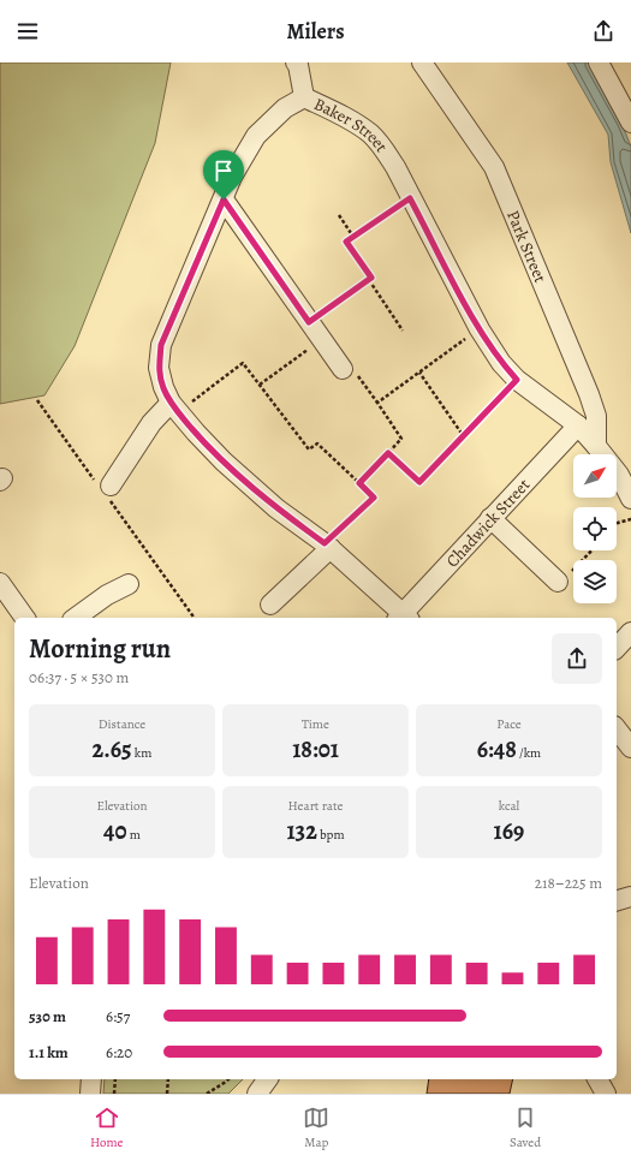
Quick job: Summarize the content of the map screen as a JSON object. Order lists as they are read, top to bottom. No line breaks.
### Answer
{"streets":{"street":["Baker Street","Park Street","Chadwick Street"]},"crossings":[["Baker Street","Chadwick Street"]],"north":"top right","page":{"header":"Milers","heading":["Morning run","06:37 · 5 × 530 m"],"stats":[["Distance","2.65 km"],["Time","18:01"],["Pace","6:48 /km"],["Elevation","40 m"],["Heart rate","132 bpm"],["kcal","169"]],"chart":["Elevation","218–225 m"],"list":[{"name":"530 m","note":"6:57"},{"name":"1.1 km","note":"6:20"}],"tabs":["Home","Map","Saved"]}}
